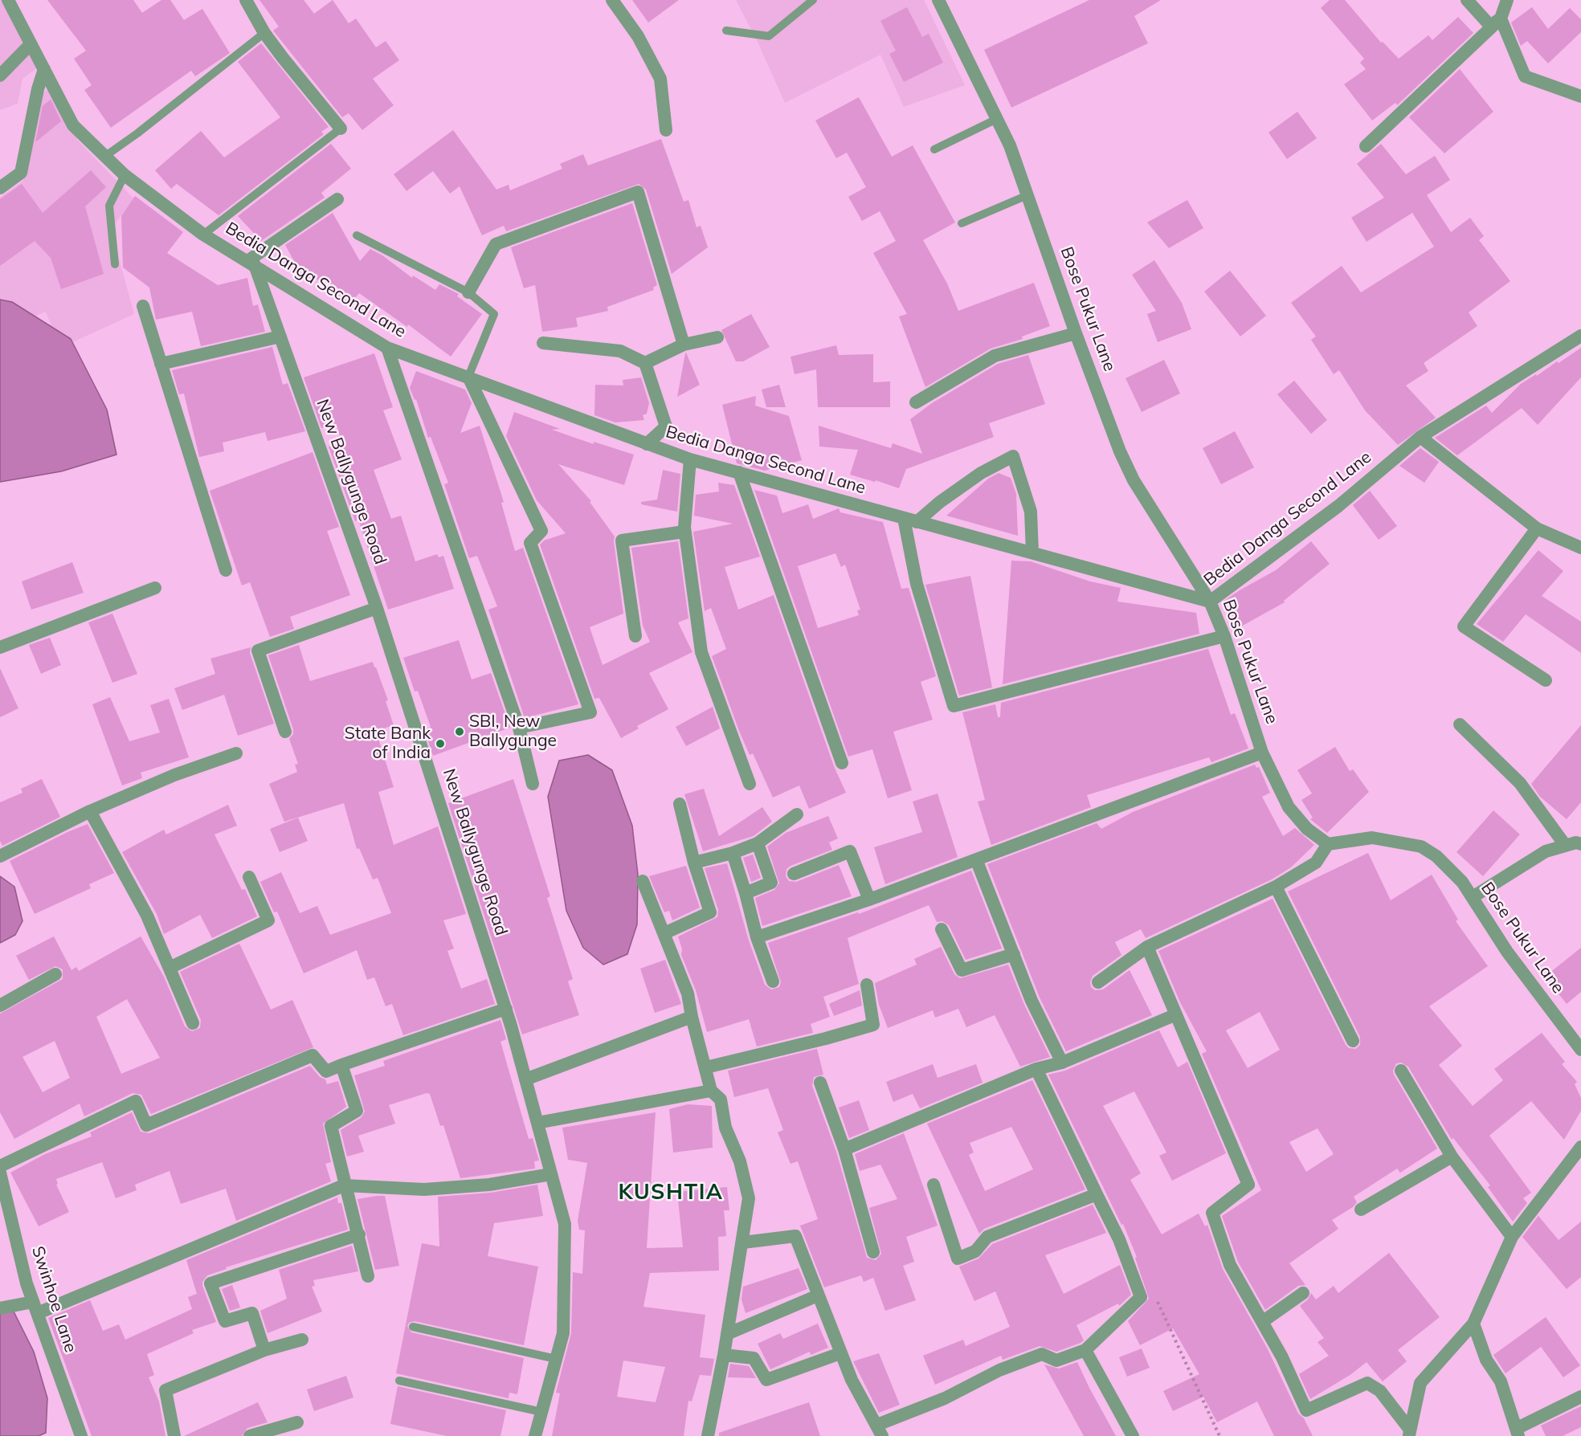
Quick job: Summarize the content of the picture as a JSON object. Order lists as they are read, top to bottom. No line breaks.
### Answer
{"streets":{"street":["Bedia Danga Second Lane","Bose Pukur Lane","New Ballygunge Road","Swinhoe Lane"]},"crossings":[["Bedia Danga Second Lane","Bose Pukur Lane"],["Bedia Danga Second Lane","New Ballygunge Road"]],"districts":["KUSHTIA"],"places":["SBI, New Ballygunge","State Bank of India"]}
